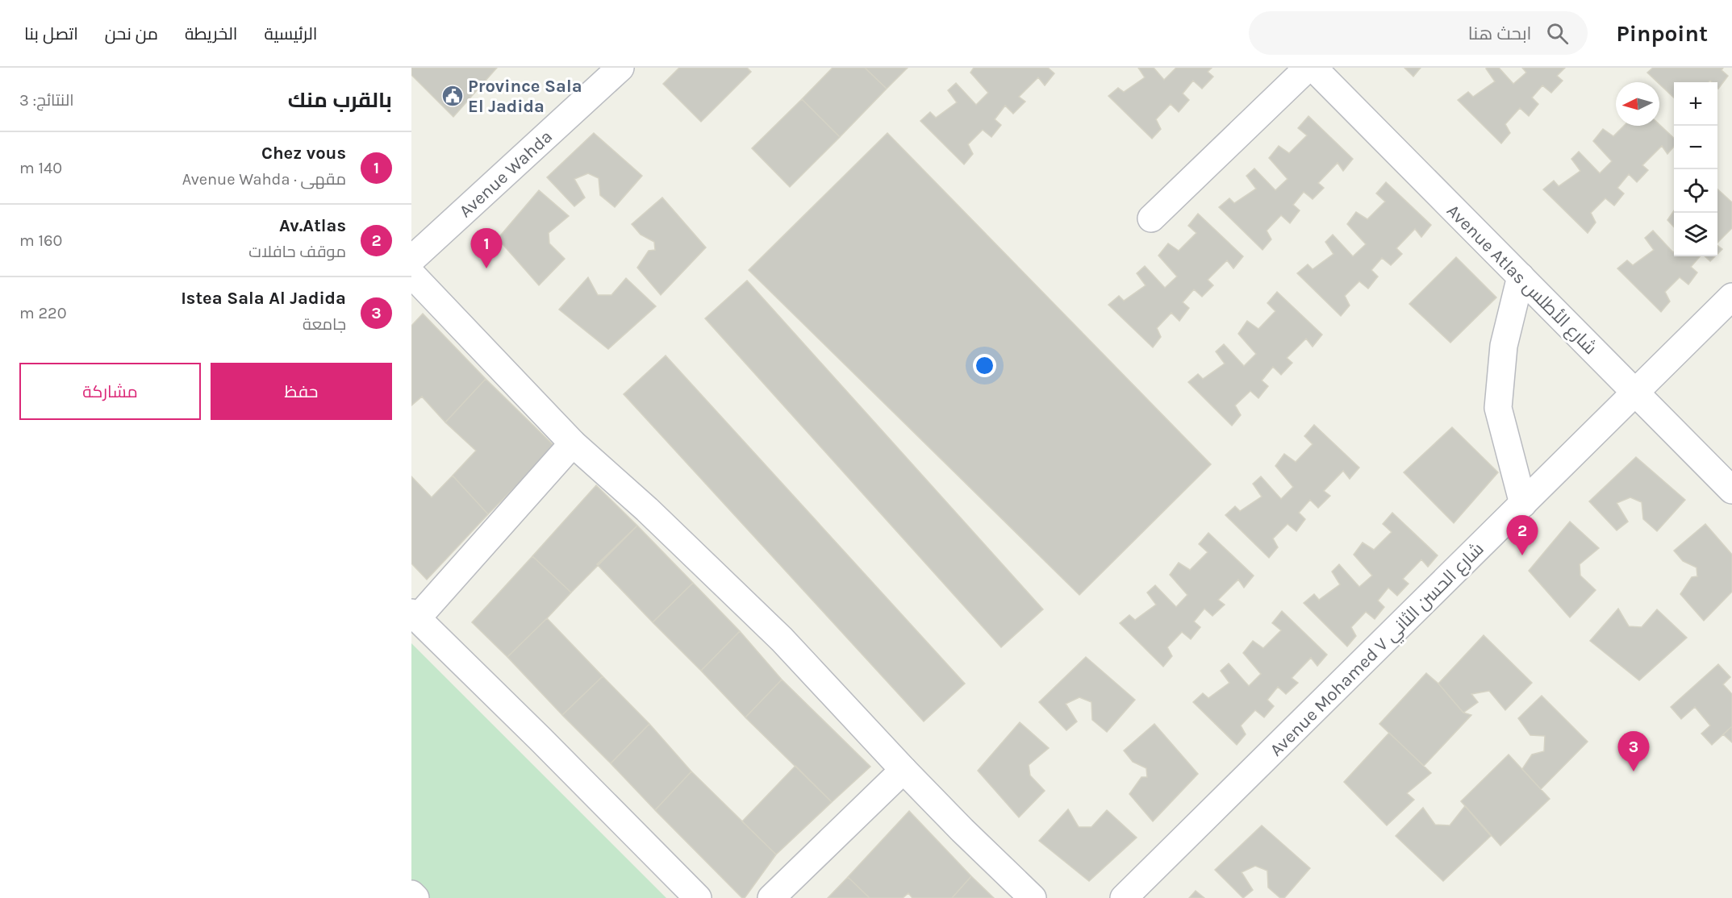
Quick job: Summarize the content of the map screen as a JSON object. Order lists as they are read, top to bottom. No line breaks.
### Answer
{"streets":{"street":["Avenue Wahda","Avenue Atlas شارع الأطلس","Avenue Mohamed V شارع الحسن الثاني"]},"crossings":[["Avenue Atlas شارع الأطلس","Avenue Mohamed V شارع الحسن الثاني"]],"places":{"public building":["Province Sala El Jadida"]},"north":"left","page":{"header":"Pinpoint","search":"ابحث هنا","nav":["الرئيسية","الخريطة","من نحن","اتصل بنا"],"heading":["بالقرب منك","النتائج: 3"],"map_buttons":["+","−"],"list":[{"mark":"1","name":"Chez vous","note":"مقهى · Avenue Wahda","value":"140 m"},{"mark":"2","name":"Av.Atlas","note":"موقف حافلات","value":"160 m"},{"mark":"3","name":"Istea Sala Al Jadida","note":"جامعة","value":"220 m"}],"pins":["1","2","3"],"buttons":["حفظ","مشاركة"]}}
